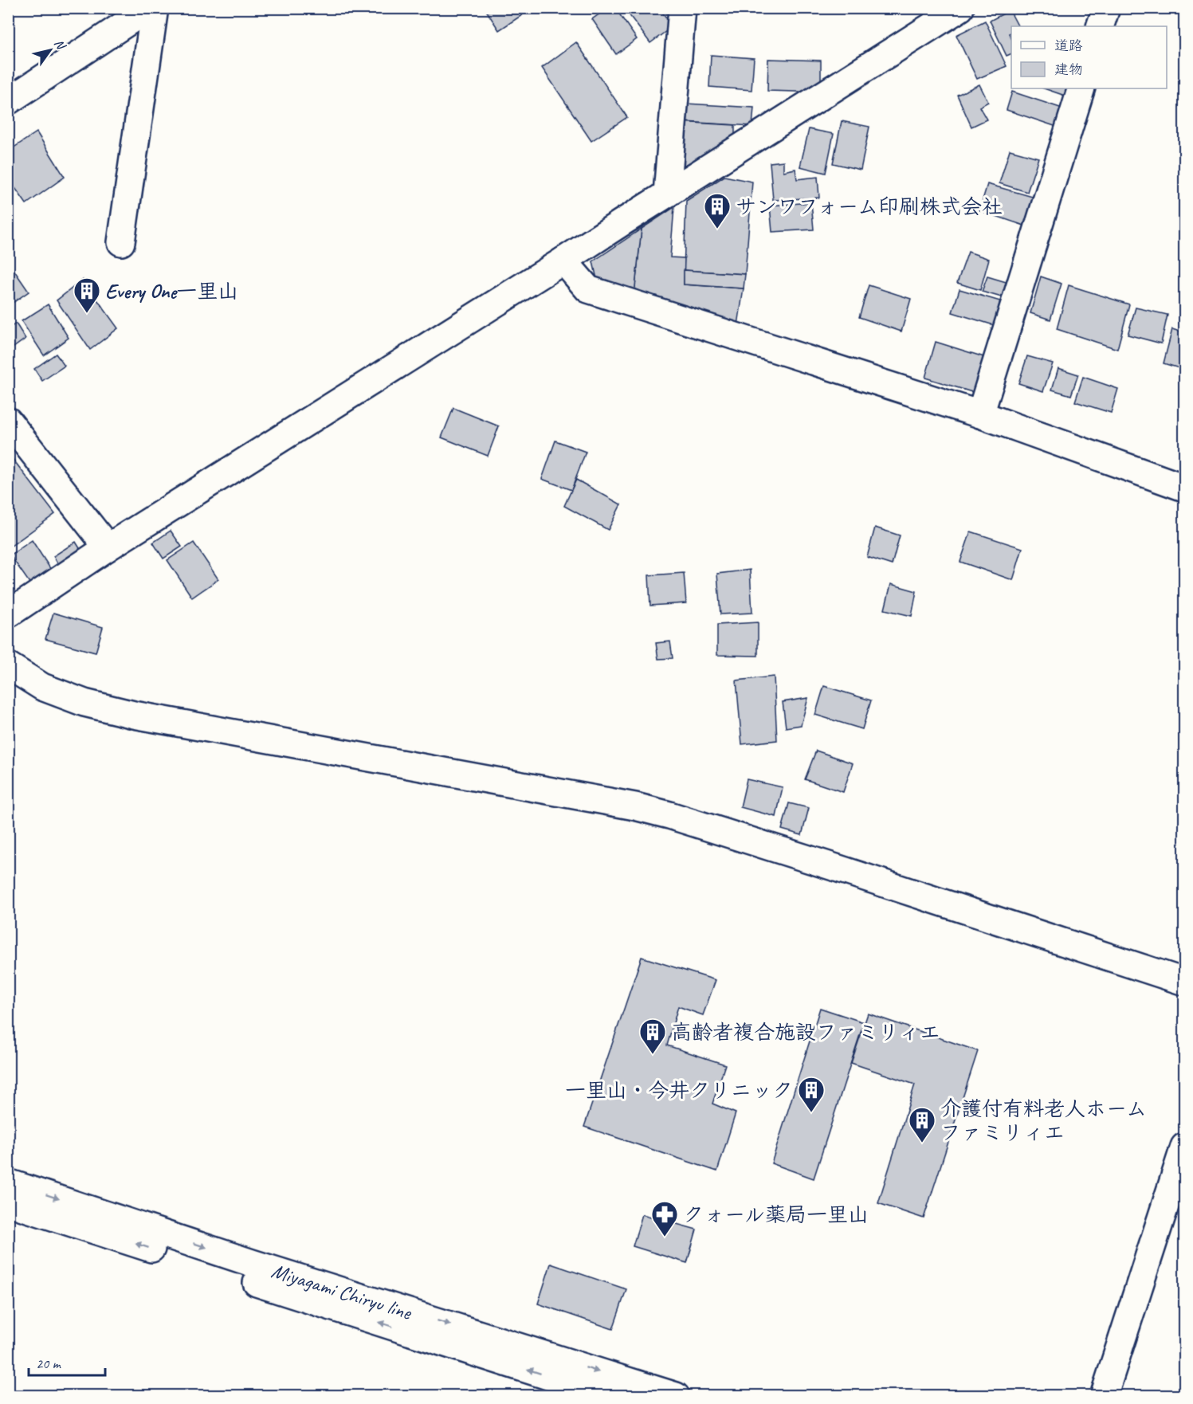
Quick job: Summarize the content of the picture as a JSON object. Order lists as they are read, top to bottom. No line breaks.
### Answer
{"streets":{"street":["Miyagami Chiryu line"]},"places":{"building":["サンワフォーム印刷株式会社","Every One一里山","高齢者複合施設ファミリィエ","一里山・今井クリニック","介護付有料老人ホーム ファミリィエ"],"pharmacy":["クォール薬局一里山"]},"legend":["道路","建物"],"scale_bar":"20 m","north":"top right"}
